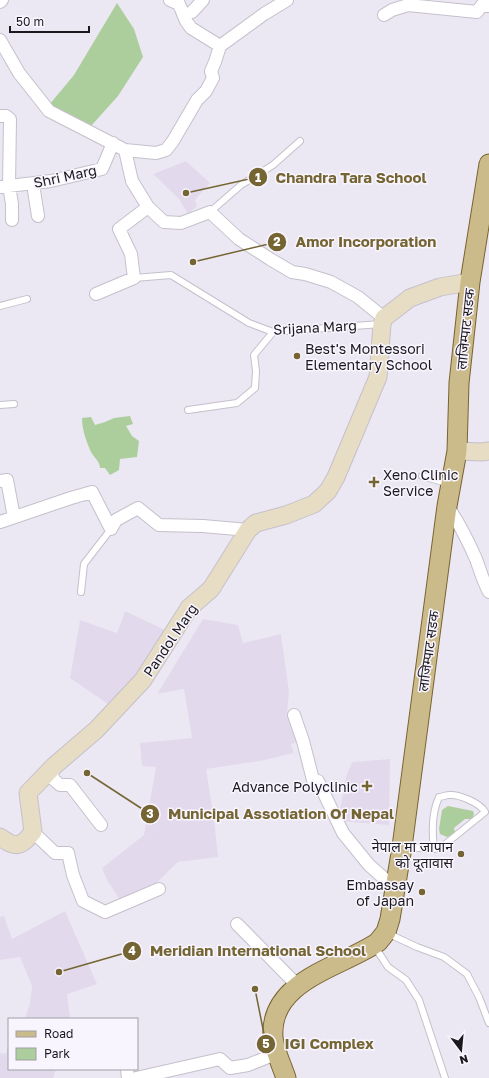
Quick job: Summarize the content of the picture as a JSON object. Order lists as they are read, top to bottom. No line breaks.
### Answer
{"streets":{"main road":["लाजिम्पाट सडक"],"street":["Shri Marg","Pandol Marg"],"lane":["Srijana Marg"]},"crossings":[["Srijana Marg","Pandol Marg"]],"places":{"other":["Chandra Tara School","Amor Incorporation","Best's Montessori Elementary School","Municipal Assotiation Of Nepal","नेपाल मा जापान को दूतावास","Embassay of Japan","Meridian International School","IGI Complex"],"health":["Xeno Clinic Service","Advance Polyclinic"]},"legend":["Road","Park"],"scale_bar":"50 m","north":"bottom"}
